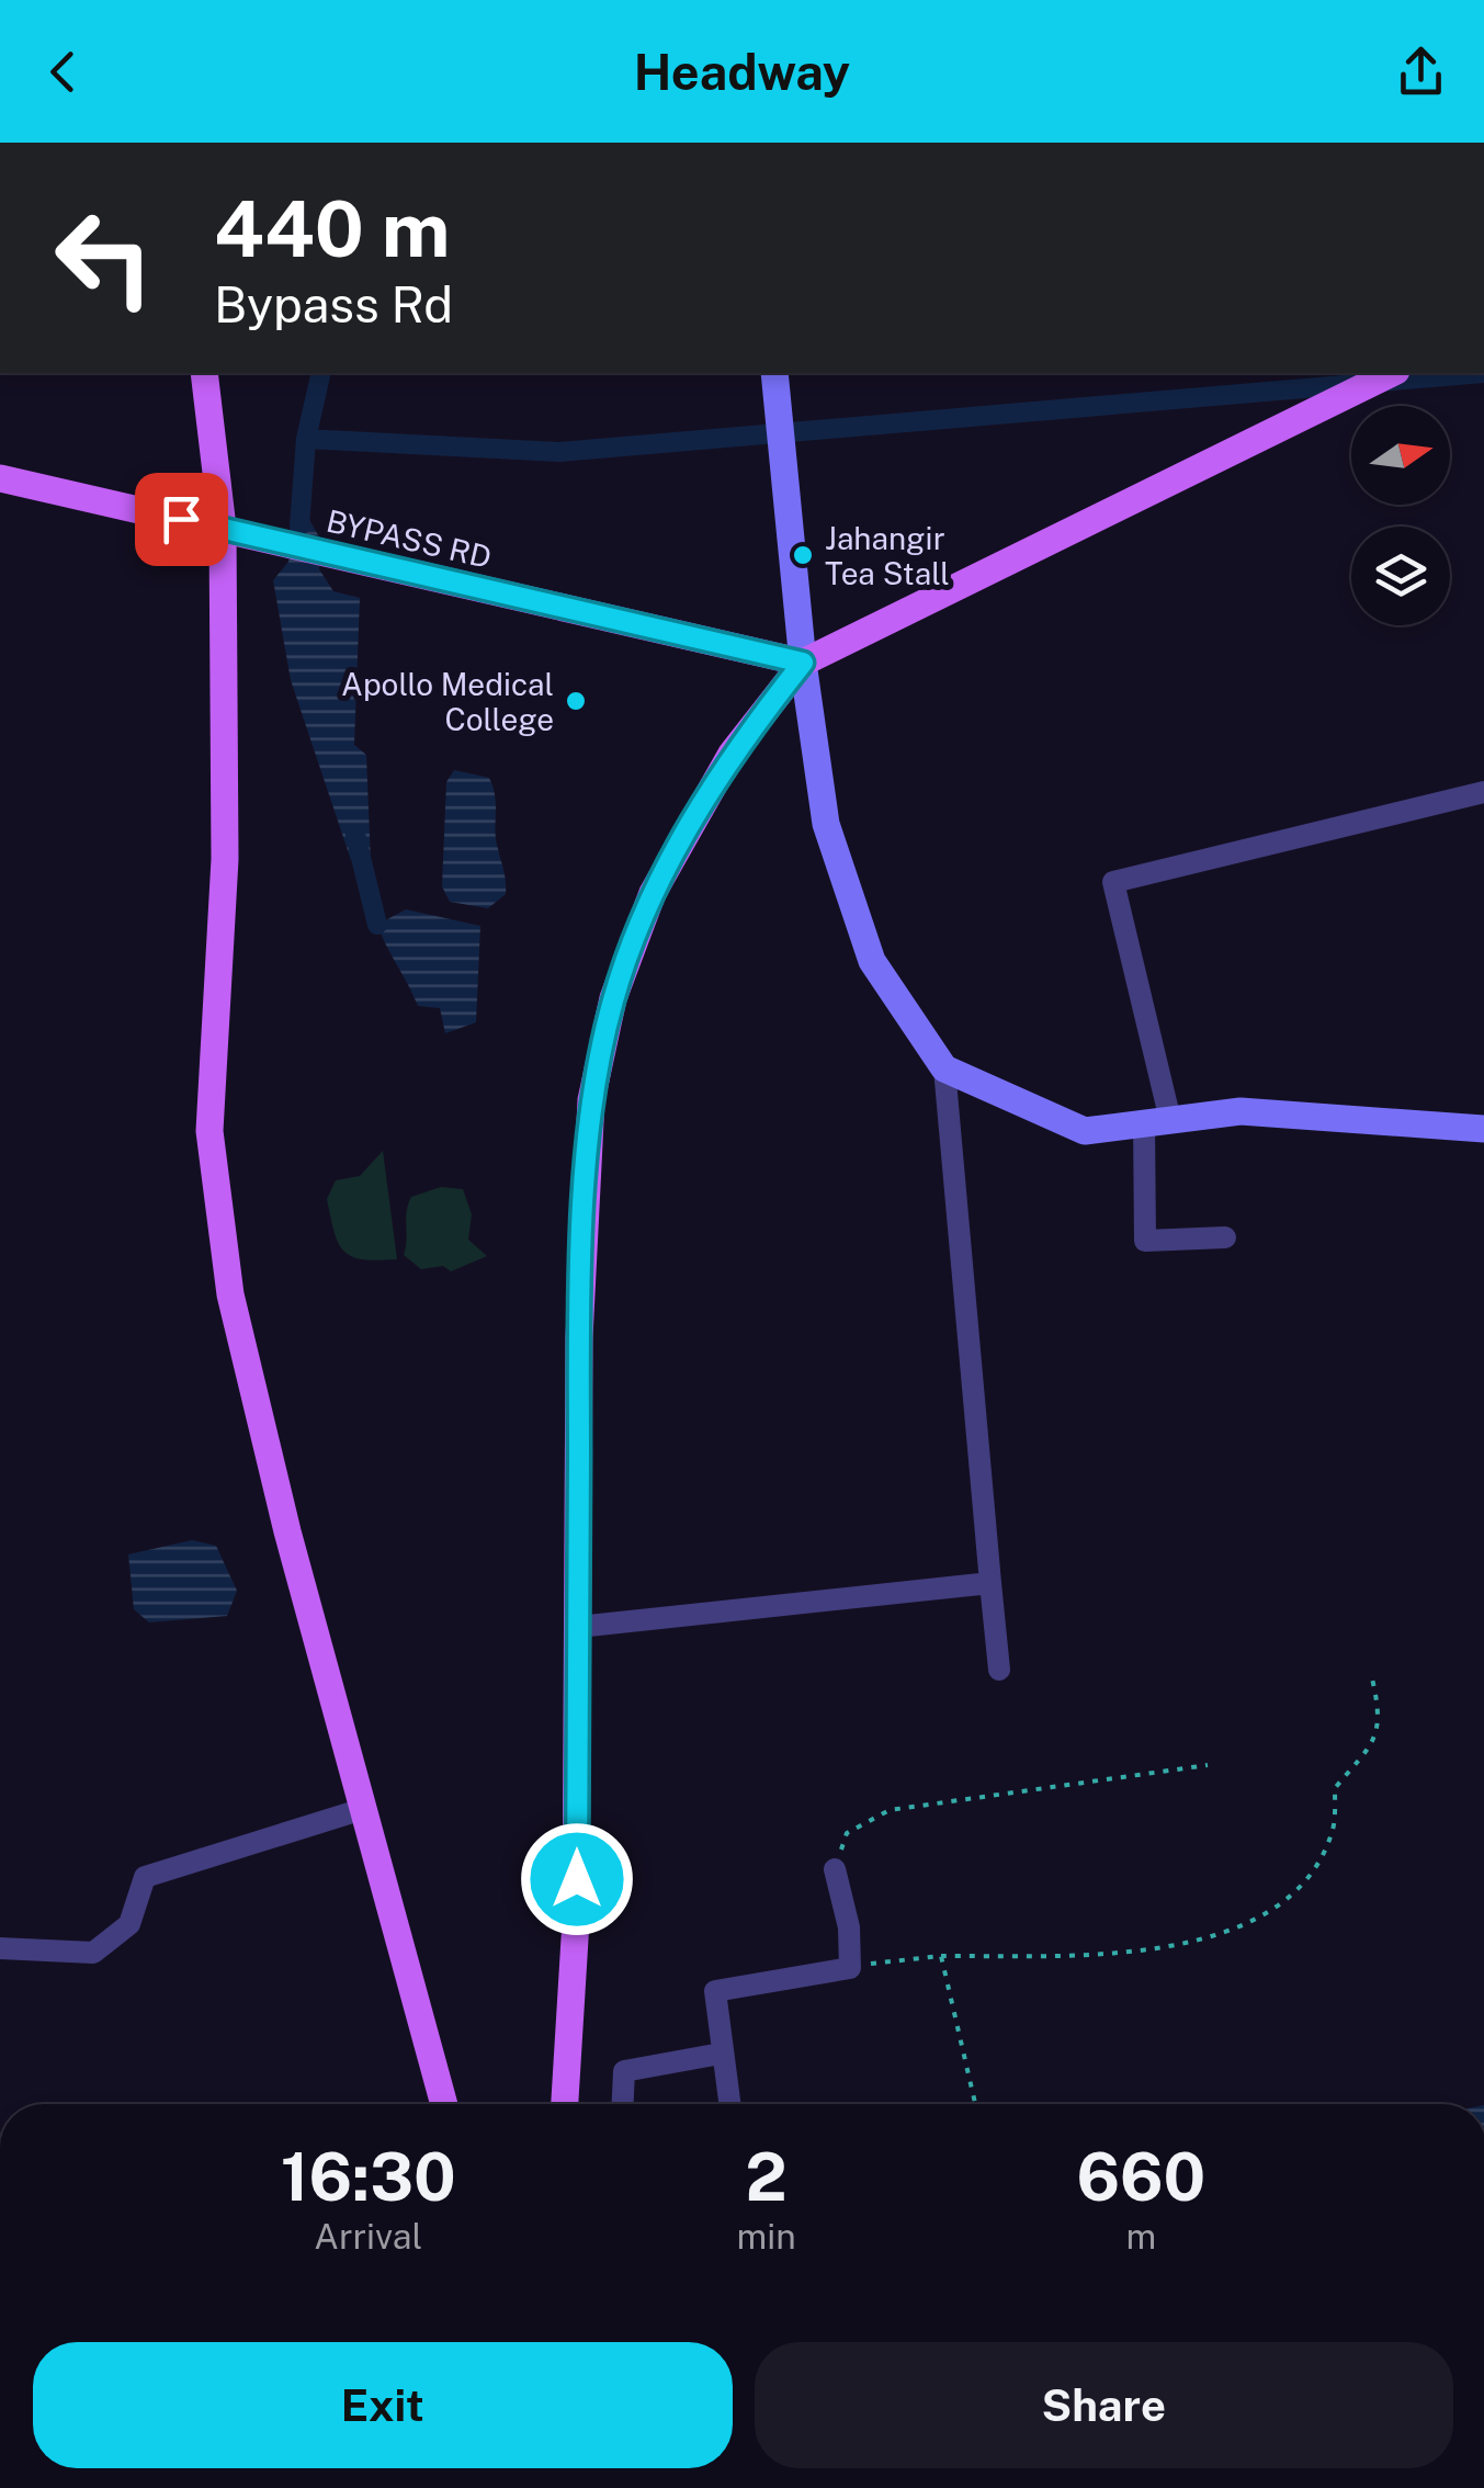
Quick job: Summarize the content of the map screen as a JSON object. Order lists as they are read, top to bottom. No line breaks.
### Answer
{"streets":{"main road":["BYPASS RD"]},"places":["Jahangir Tea Stall","Apollo Medical College"],"north":"right","page":{"header":"Headway","turn":["440 m","Bypass Rd"],"eta":["16:30","Arrival","2","min","660","m"],"buttons":["Exit","Share"]}}
